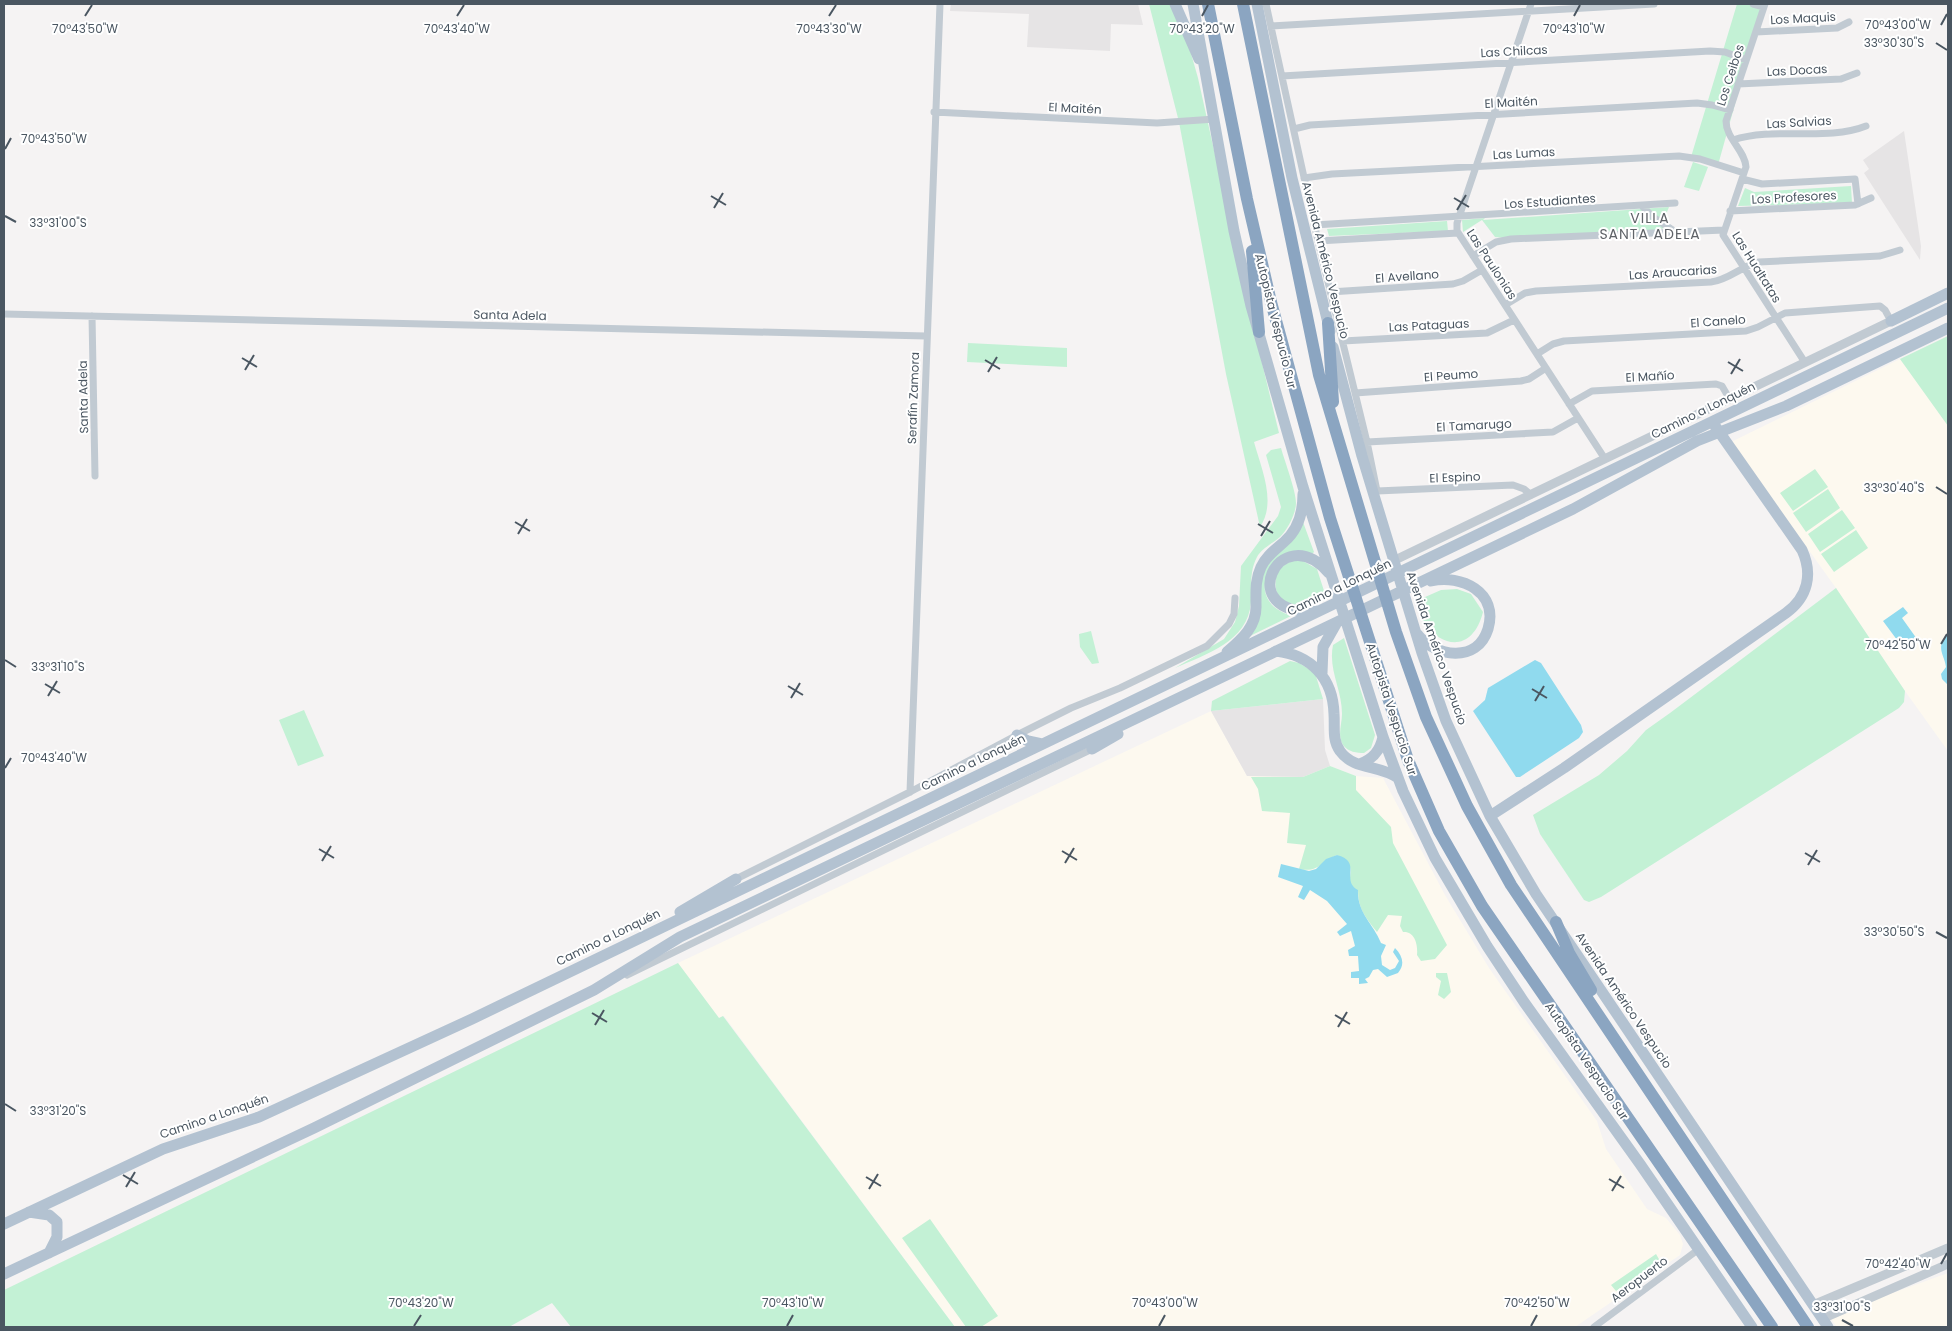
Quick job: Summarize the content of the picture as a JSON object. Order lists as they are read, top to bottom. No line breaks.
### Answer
{"streets":{"highway":["Autopista Vespucio Sur"],"main road":["Avenida Américo Vespucio","Camino a Lonquén"],"street":["Los Maquis","Las Chilcas","Las Docas","Los Ceibos","El Maitén","Las Salvias","Las Lumas","Los Profesores","Los Estudiantes","Las Paulonias","Las Hualtatas","Las Araucarias","El Avellano","Santa Adela","El Canelo","Las Pataguas","El Peumo","El Mañío","Serafín Zamora","El Tamarugo","El Espino","Aeropuerto"]},"crossings":[["Los Maquis","Los Ceibos"],["Las Chilcas","Los Ceibos"],["Las Chilcas","Avenida Américo Vespucio"],["Las Chilcas","Las Paulonias"],["Las Docas","Los Ceibos"],["Los Ceibos","El Maitén"],["Los Ceibos","Las Salvias"],["Los Ceibos","Las Lumas"],["Los Ceibos","Los Profesores"],["Los Ceibos","Las Hualtatas"],["El Maitén","Avenida Américo Vespucio"],["El Maitén","Las Paulonias"],["El Maitén","Serafín Zamora"],["Las Lumas","Los Profesores"],["Las Lumas","Avenida Américo Vespucio"],["Las Lumas","Las Paulonias"],["Las Lumas","Las Hualtatas"],["Los Profesores","Las Hualtatas"],["Los Estudiantes","Avenida Américo Vespucio"],["Los Estudiantes","Las Paulonias"],["Avenida Américo Vespucio","El Avellano"],["Avenida Américo Vespucio","Las Pataguas"],["Avenida Américo Vespucio","El Peumo"],["Avenida Américo Vespucio","Camino a Lonquén"],["Avenida Américo Vespucio","El Tamarugo"],["Avenida Américo Vespucio","El Espino"],["Las Paulonias","Las Araucarias"],["Las Paulonias","El Avellano"],["Las Paulonias","El Canelo"],["Las Paulonias","Las Pataguas"],["Las Paulonias","El Peumo"],["Las Paulonias","El Mañío"],["Las Paulonias","Camino a Lonquén"],["Las Paulonias","El Tamarugo"],["Las Hualtatas","Las Araucarias"],["Las Hualtatas","El Canelo"],["Las Hualtatas","Camino a Lonquén"],["Santa Adela","Serafín Zamora"],["El Canelo","Camino a Lonquén"],["El Mañío","Camino a Lonquén"],["Serafín Zamora","Camino a Lonquén"],["Camino a Lonquén","El Espino"]],"districts":["VILLA SANTA ADELA"],"coordinates":["70°43'00\"W","70°43'40\"W","70°43'10\"W","70°43'50\"W","70°43'30\"W","70°43'20\"W","33°30'30\"S","33°31'00\"S","33°30'40\"S","70°42'50\"W","33°31'10\"S","33°30'50\"S","33°31'20\"S","70°42'40\"W"]}
